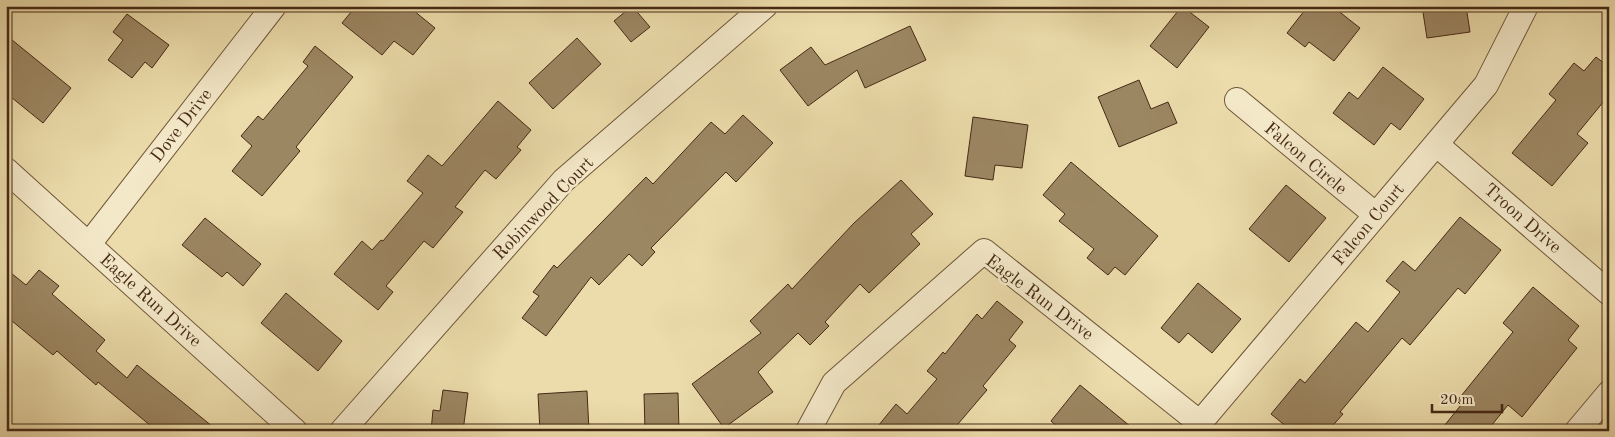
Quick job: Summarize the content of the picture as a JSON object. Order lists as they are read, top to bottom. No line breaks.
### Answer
{"streets":{"street":["Dove Drive","Falcon Circle","Robinwood Court","Troon Drive","Falcon Court","Eagle Run Drive"]},"crossings":[["Dove Drive","Eagle Run Drive"],["Falcon Circle","Falcon Court"],["Troon Drive","Falcon Court"],["Falcon Court","Eagle Run Drive"]],"scale_bar":"20 m"}
